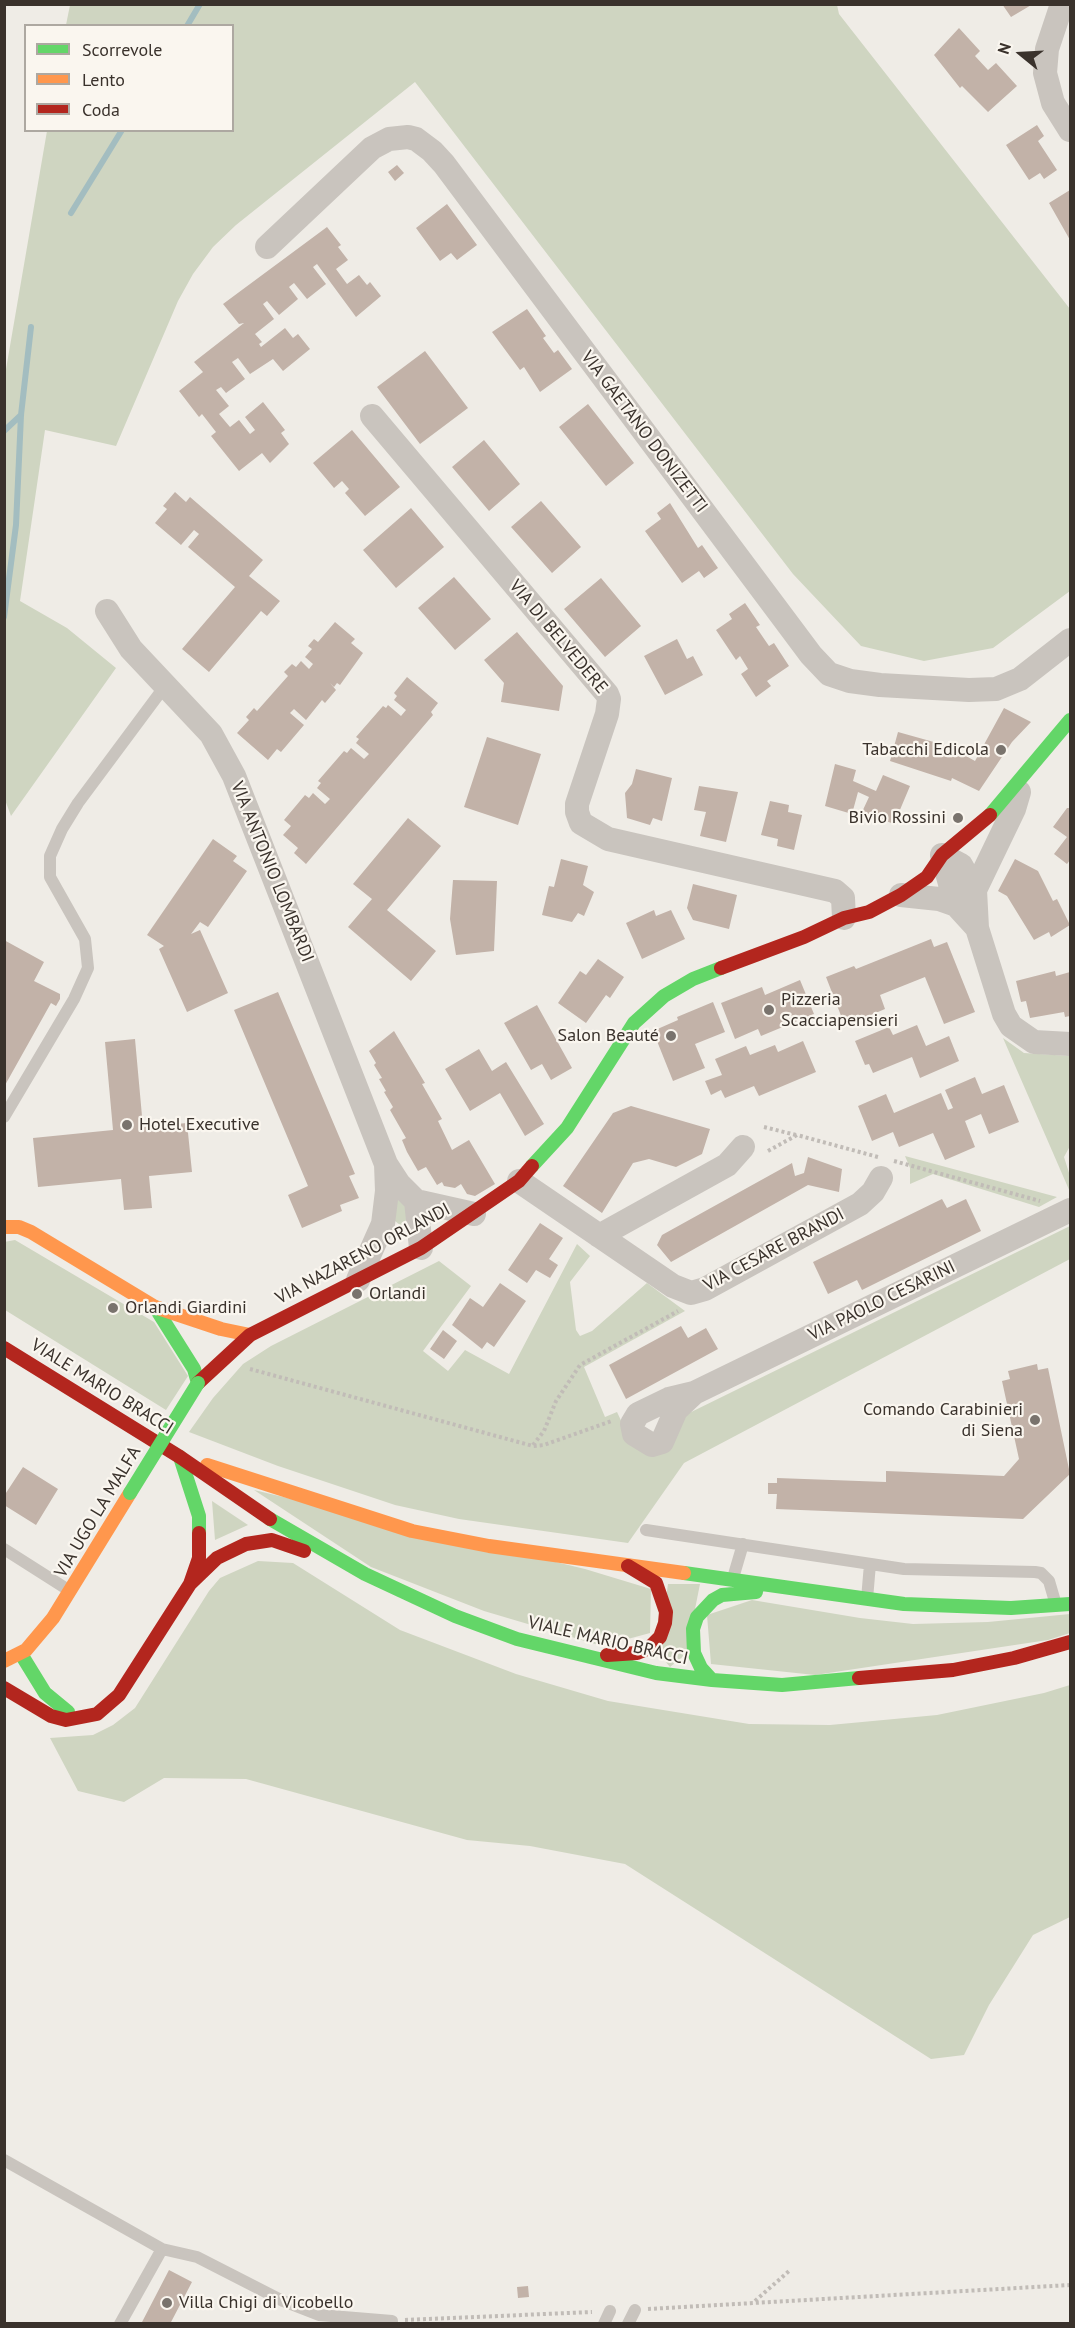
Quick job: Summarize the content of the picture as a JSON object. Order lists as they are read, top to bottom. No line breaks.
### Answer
{"streets":{"street":["VIA GAETANO DONIZETTI","VIA DI BELVEDERE","VIA ANTONIO LOMBARDI","VIA CESARE BRANDI","VIA NAZARENO ORLANDI","VIA PAOLO CESARINI","VIALE MARIO BRACCI","VIA UGO LA MALFA"]},"crossings":[["VIA DI BELVEDERE","VIA NAZARENO ORLANDI"],["VIA ANTONIO LOMBARDI","VIA NAZARENO ORLANDI"],["VIA CESARE BRANDI","VIA NAZARENO ORLANDI"],["VIA NAZARENO ORLANDI","VIA UGO LA MALFA"]],"places":["Tabacchi Edicola","Bivio Rossini","Pizzeria Scacciapensieri","Salon Beauté","Hotel Executive","Orlandi","Orlandi Giardini","Comando Carabinieri di Siena","Villa Chigi di Vicobello"],"legend":["Scorrevole","Lento","Coda"],"north":"left"}
